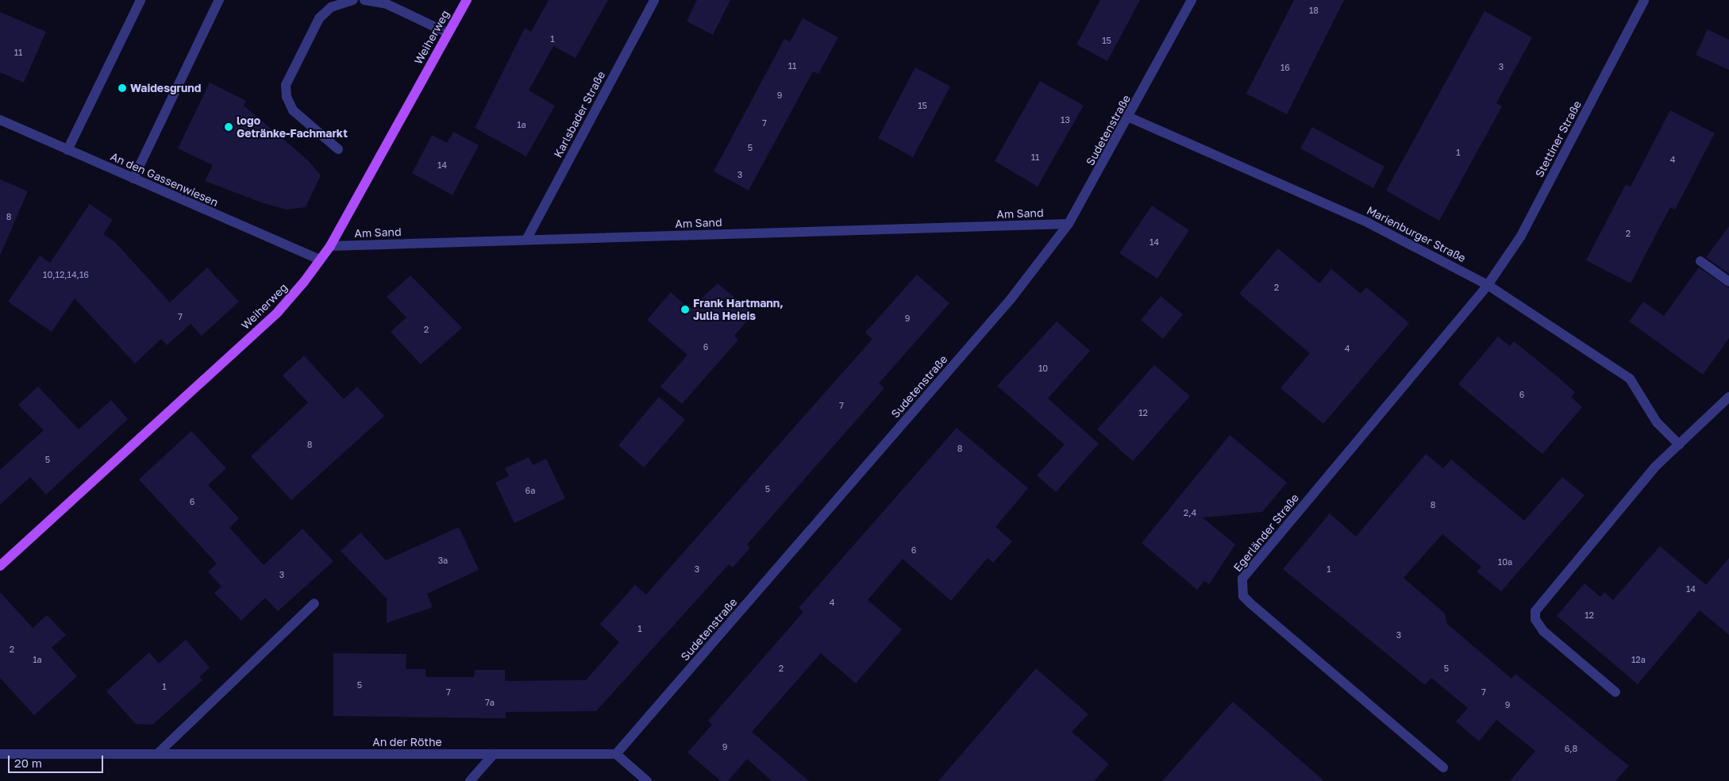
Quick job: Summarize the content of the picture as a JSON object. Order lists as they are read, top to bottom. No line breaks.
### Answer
{"streets":{"main road":["Weiherweg"],"street":["Karlsbader Straße","Sudetenstraße","Stettiner Straße","An den Gassenwiesen","Am Sand","Marienburger Straße","Egerländer Straße","An der Röthe"]},"crossings":[["Weiherweg","An den Gassenwiesen"],["Weiherweg","Am Sand"],["Karlsbader Straße","Am Sand"],["Sudetenstraße","Am Sand"],["Sudetenstraße","Marienburger Straße"],["Sudetenstraße","An der Röthe"],["Stettiner Straße","Marienburger Straße"],["Stettiner Straße","Egerländer Straße"],["Marienburger Straße","Egerländer Straße"]],"places":["Waidesgrund","logo Getränke-Fachmarkt","Frank Hartmann, Julia Heieis"],"house_numbers":["18","1","15","11","11","3","16","9","15","13","7","1a","5","1","11","4","14","3","8","2","14","10,12,14,16","2","7","9","2","6","4","10","6","7","12","8","8","5","5","6a","6","8","2,4","6","3a","10a","3","1","3","14","4","12","1","3","2","1a","12a","2","5","5","1","7","7","7a","9","9","6,8"],"scale_bar":"20 m"}
